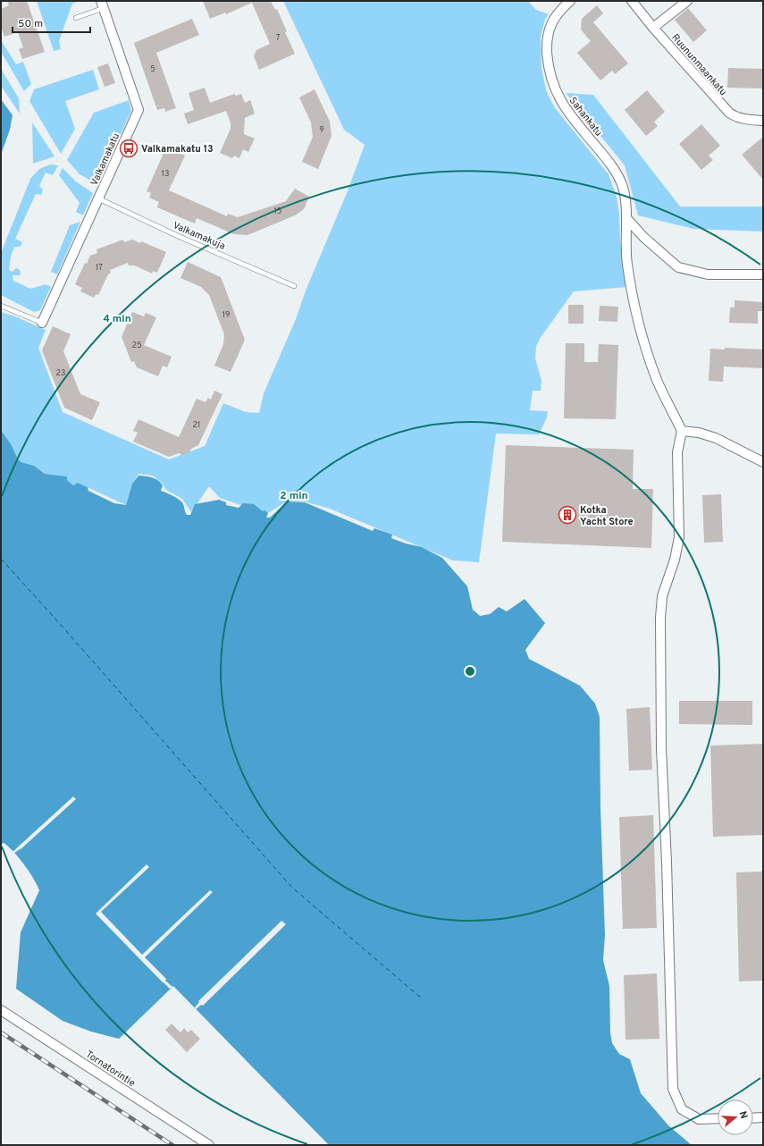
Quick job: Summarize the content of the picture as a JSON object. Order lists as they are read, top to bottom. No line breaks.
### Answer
{"streets":{"street":["Ruununmaankatu","Sahankatu","Valkamakatu","Tornatorintie"],"lane":["Valkamakuja"]},"crossings":[["Valkamakatu","Valkamakuja"]],"places":{"bus stop":["Valkamakatu 13"],"building":["Kotka Yacht Store"]},"house_numbers":["7","5","9","13","15","17","19","25","23","21"],"scale_bar":"50 m","north":"right","rings":["4 min","2 min"]}
